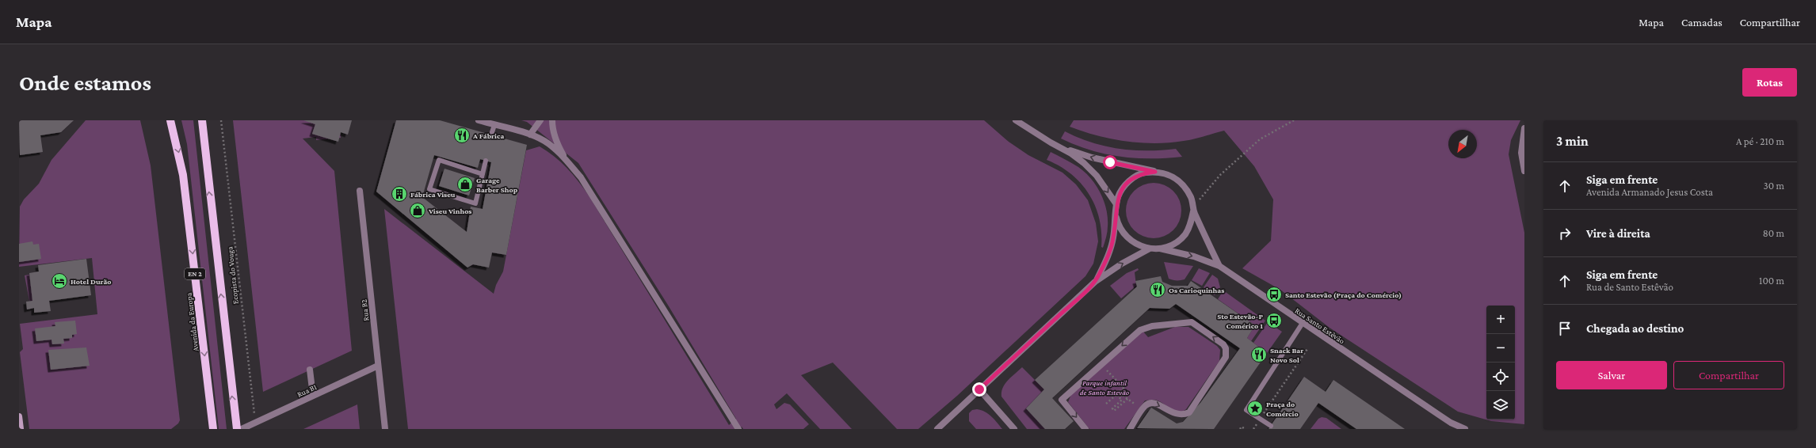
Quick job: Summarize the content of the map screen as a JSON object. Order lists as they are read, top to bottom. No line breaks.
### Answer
{"streets":{"main road":["EN 2","Avenida da Europa"],"street":["Rua B2","Rua Santo Estêvão","Rua B1"],"path":["Ecopista do Vouga"]},"crossings":[["Ecopista do Vouga","Rua B1"],["Rua B2","Rua B1"]],"parks":["Parque infantil de Santo Estevão"],"places":{"restaurant":["A Fábrica","Os Carioquinhas","Snack Bar Novo Sol"],"shop":["Garage Barber Shop","Viseu Vinhos"],"building":["Fábrica Viseu"],"hotel":["Hotel Durão"],"bus stop":["Santo Estevão (Praça do Comércio)","Sto Estevão-P Comérico 1"],"place":["Praça do Comércio"]},"north":"bottom left","page":{"header":"Mapa","nav":["Mapa","Camadas","Compartilhar"],"buttons":["Rotas",["Salvar","Compartilhar"]],"title":"Onde estamos","heading":["3 min","A pé · 210 m"],"list":[["Siga em frente","Avenida Armanado Jesus Costa","30 m"],["Vire à direita","80 m"],["Siga em frente","Rua de Santo Estêvão","100 m"],"Chegada ao destino"],"map_buttons":["+","−"]}}
